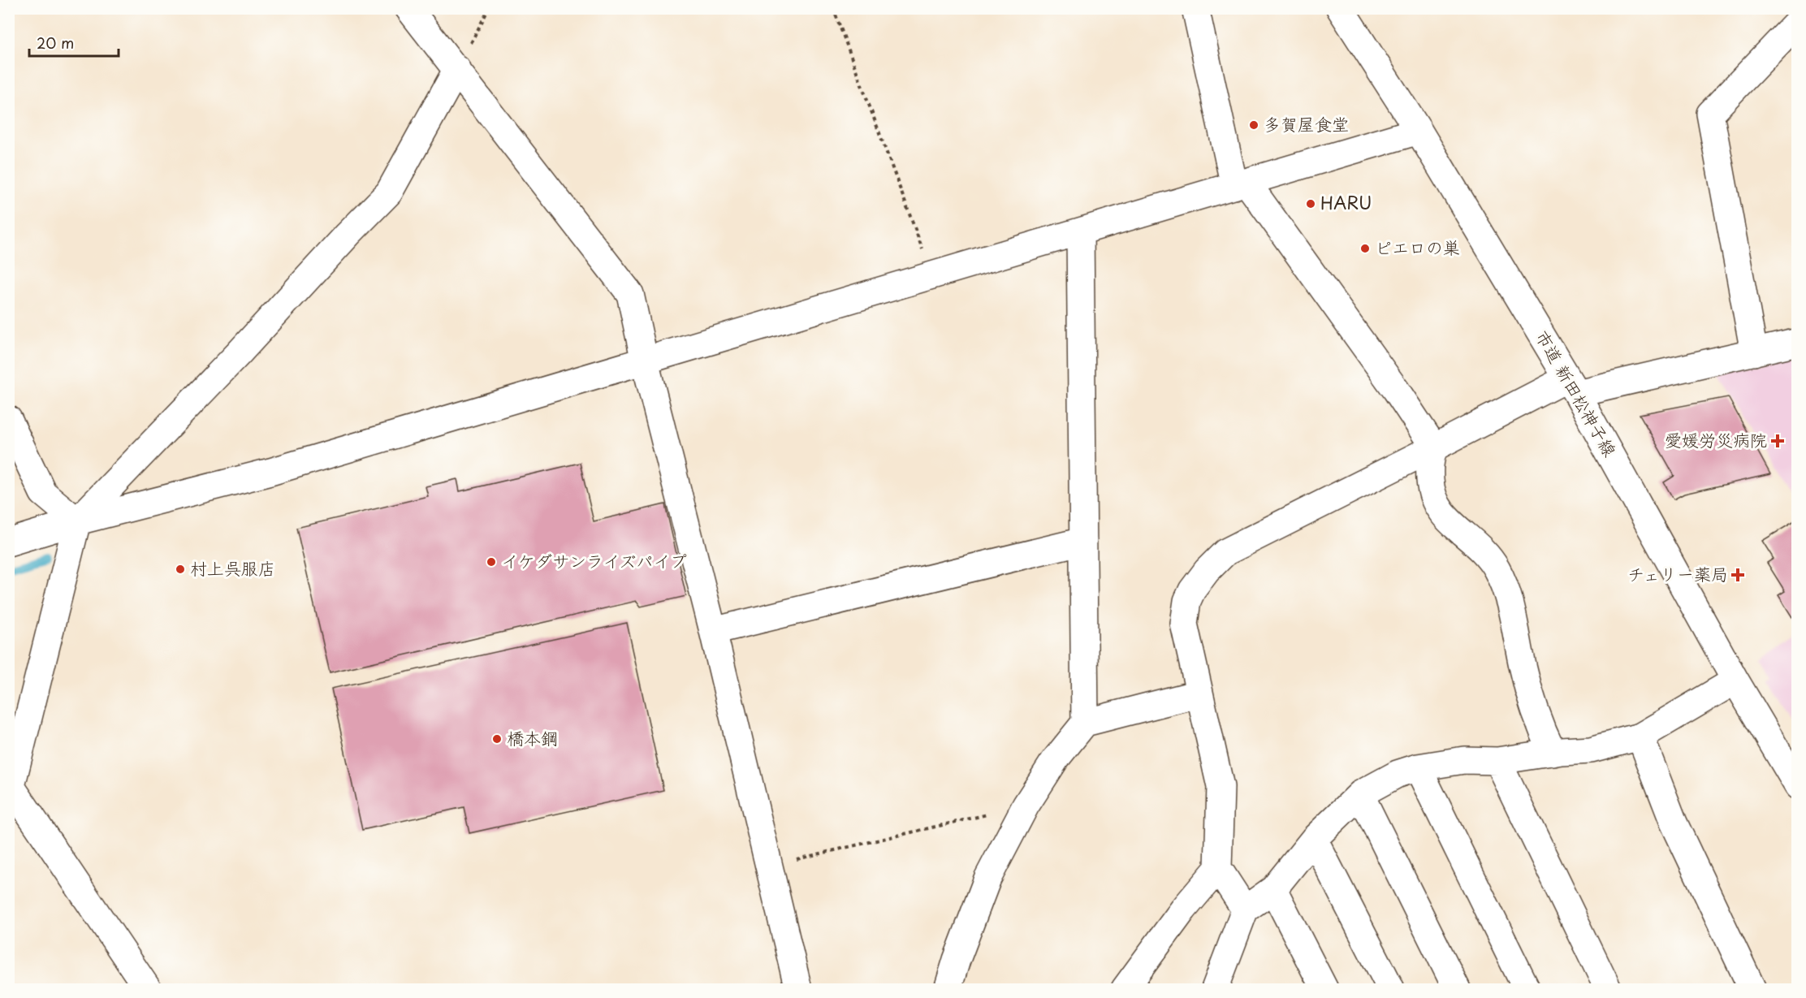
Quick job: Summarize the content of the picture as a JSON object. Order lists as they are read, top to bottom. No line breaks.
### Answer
{"streets":{"street":["市道 新田松神子線"]},"places":{"other":["多賀屋食堂","HARU","ピエロの巣","イケダサンライズパイプ","村上呉服店","橋本鋼"],"health":["愛媛労災病院","チェリー薬局"]},"scale_bar":"20 m"}
